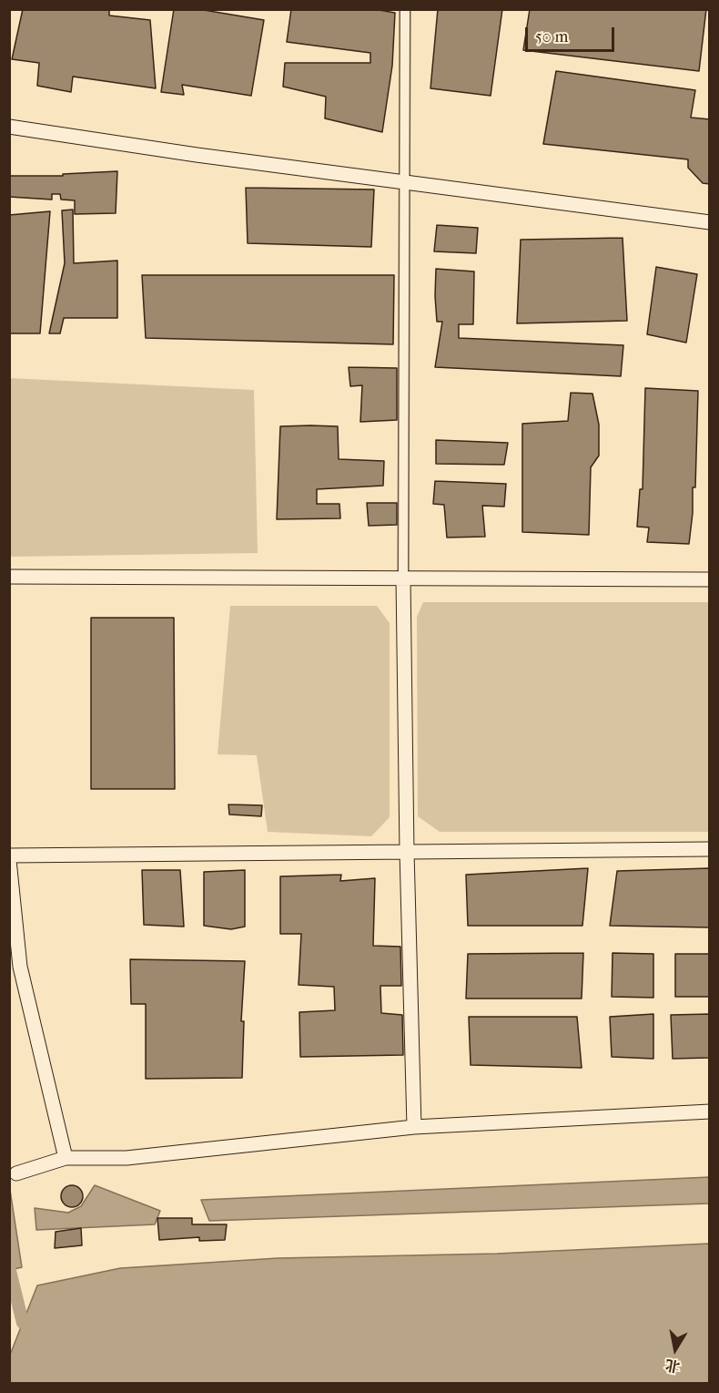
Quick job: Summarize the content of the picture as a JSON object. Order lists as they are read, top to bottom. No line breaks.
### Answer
{"scale_bar":"50 m","north":"bottom"}
